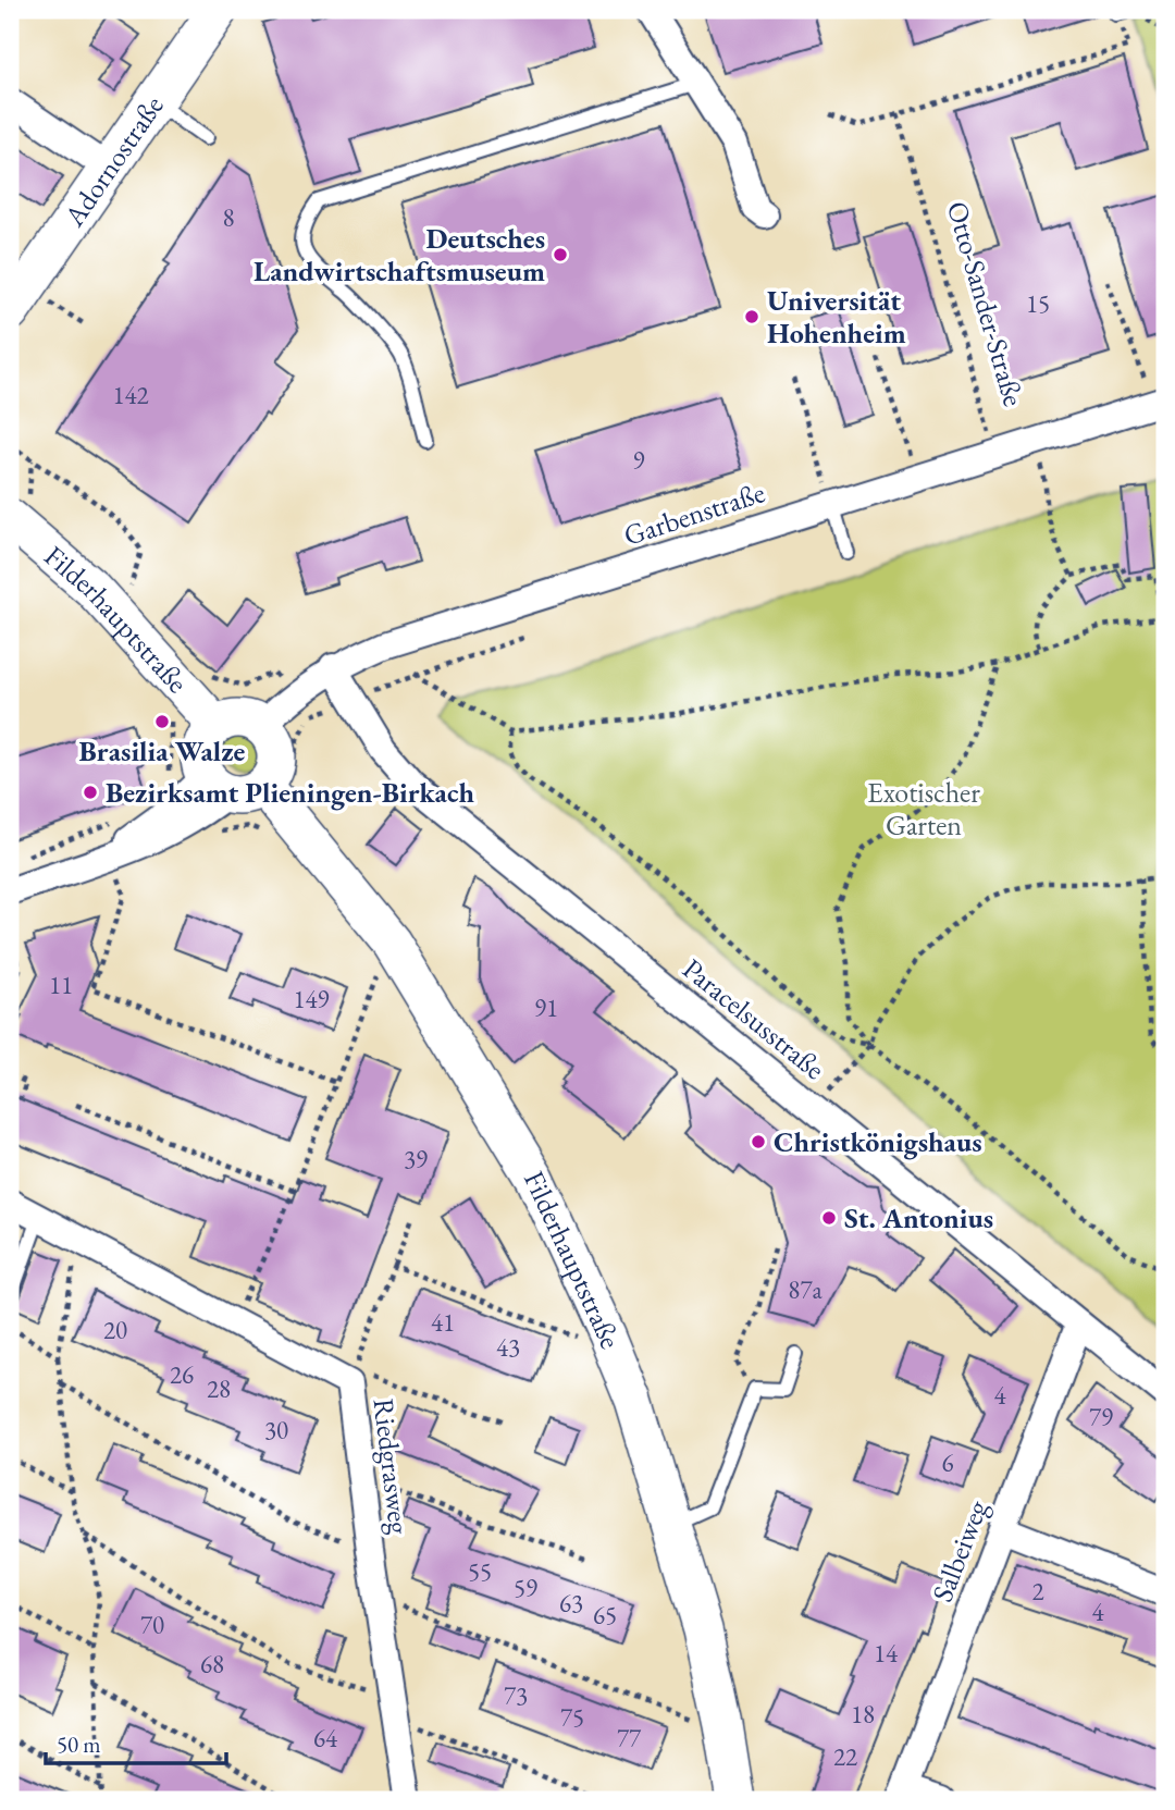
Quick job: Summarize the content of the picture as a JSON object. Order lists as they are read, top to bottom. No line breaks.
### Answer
{"streets":{"main road":["Adornostraße","Filderhauptstraße"],"street":["Garbenstraße","Paracelsusstraße","Riedgrasweg","Salbeiweg"],"path":["Otto-Sander-Straße"]},"crossings":[["Otto-Sander-Straße","Garbenstraße"],["Garbenstraße","Filderhauptstraße"],["Garbenstraße","Paracelsusstraße"],["Paracelsusstraße","Salbeiweg"]],"parks":["Exotischer Garten"],"places":["Deutsches Landwirtschaftsmuseum","Universität Hohenheim","Brasilia Walze","Bezirksamt Plieningen‐Birkach","Christkönigshaus","St. Antonius"],"house_numbers":["8","15","142","9","11","149","91","39","87a","41","20","43","26","28","4","79","30","6","55","59","2","63","4","65","70","14","68","73","18","75","64","77","22"],"scale_bar":"50 m"}
